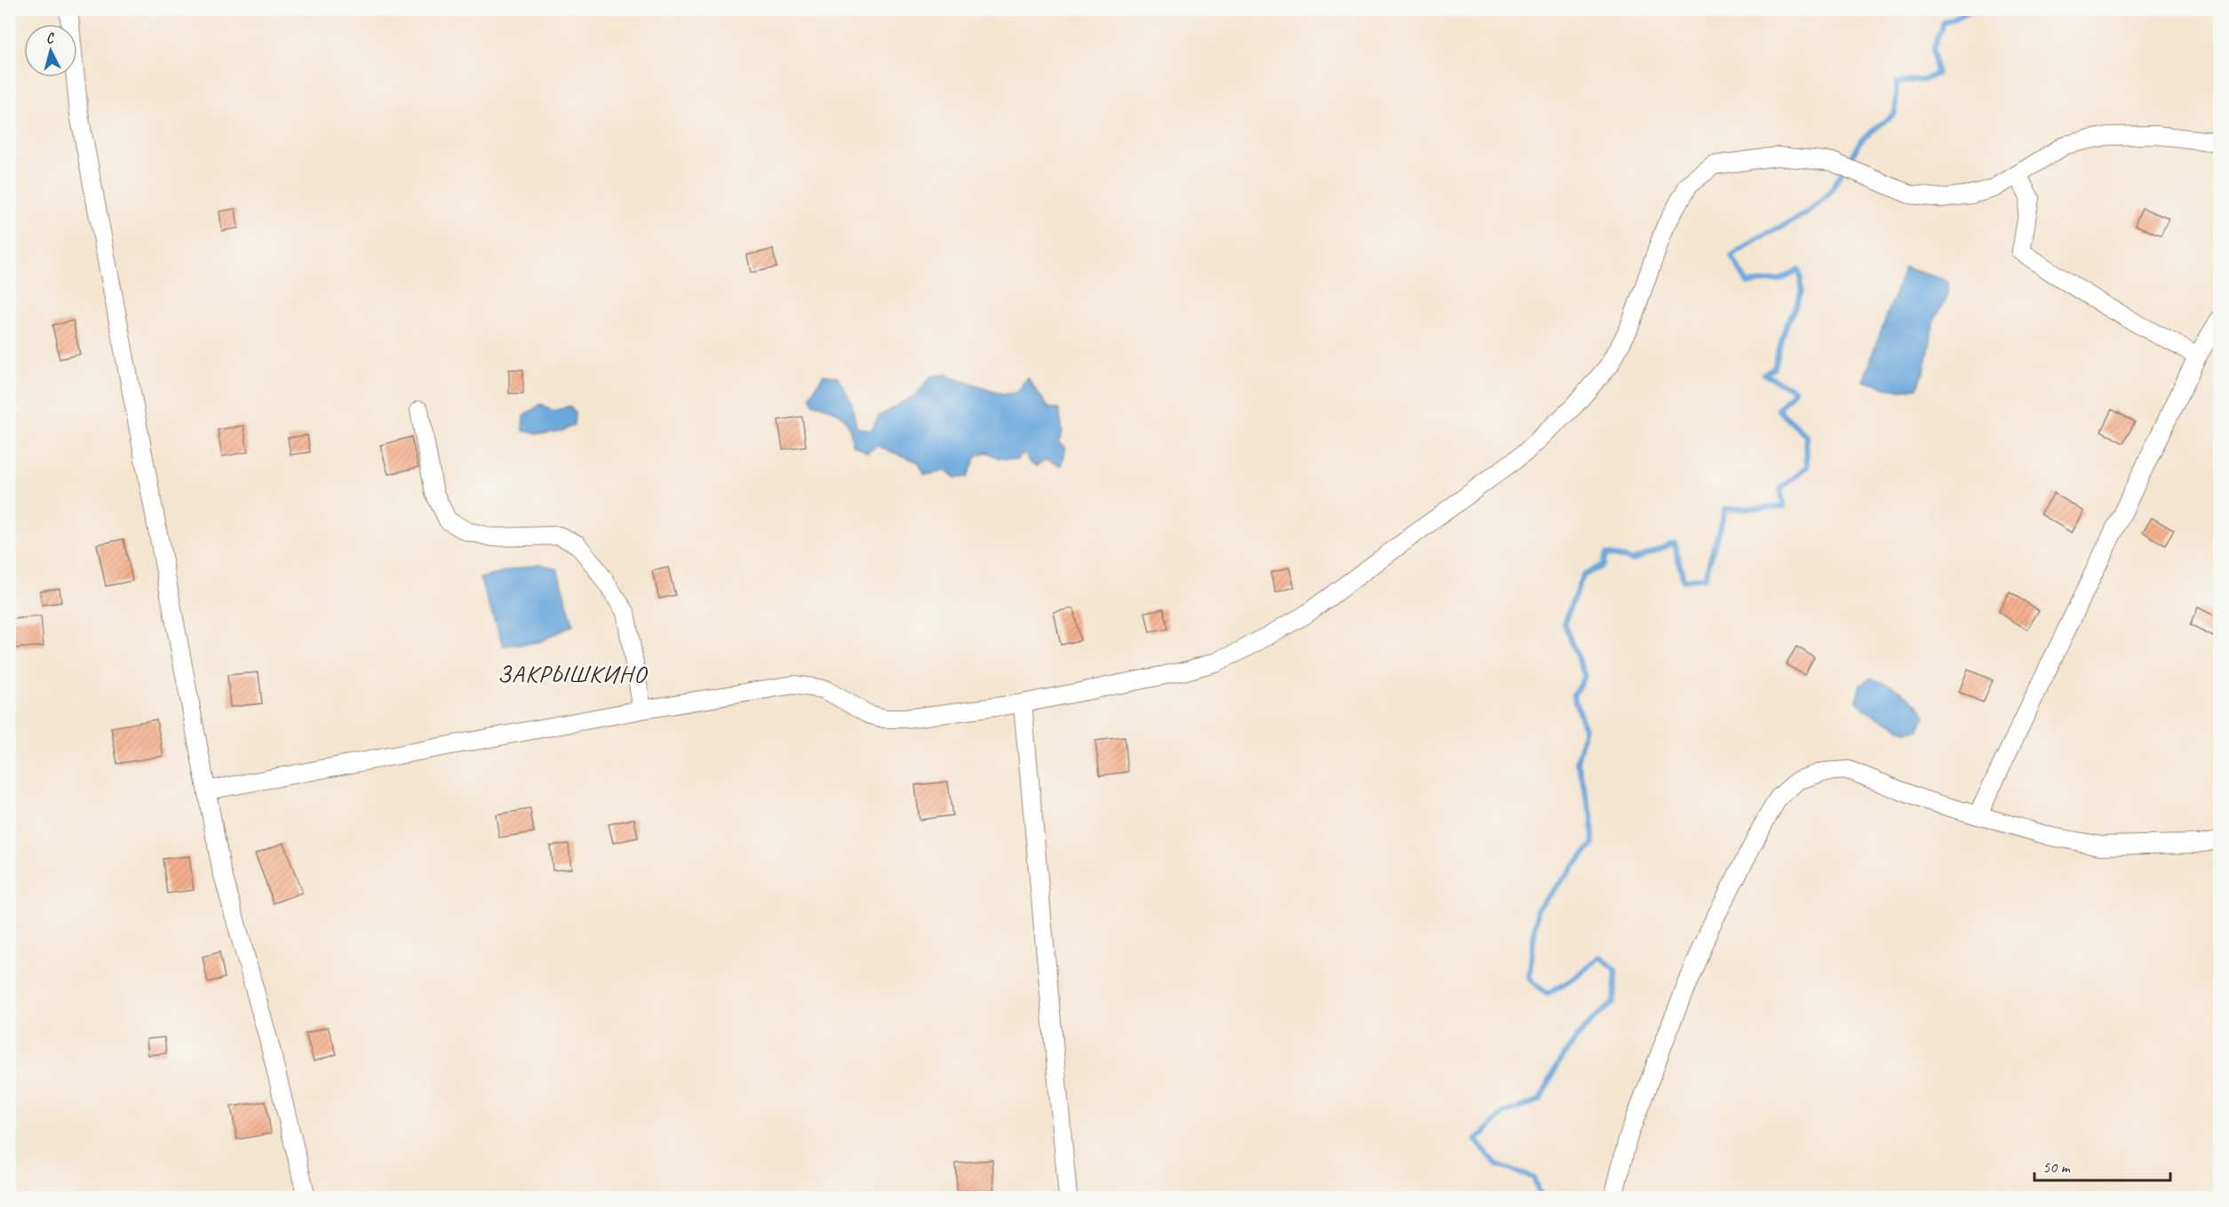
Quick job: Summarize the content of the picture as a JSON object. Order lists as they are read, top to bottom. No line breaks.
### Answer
{"districts":["ЗАКРЫШКИНО"],"scale_bar":"50 m","north":"top"}
